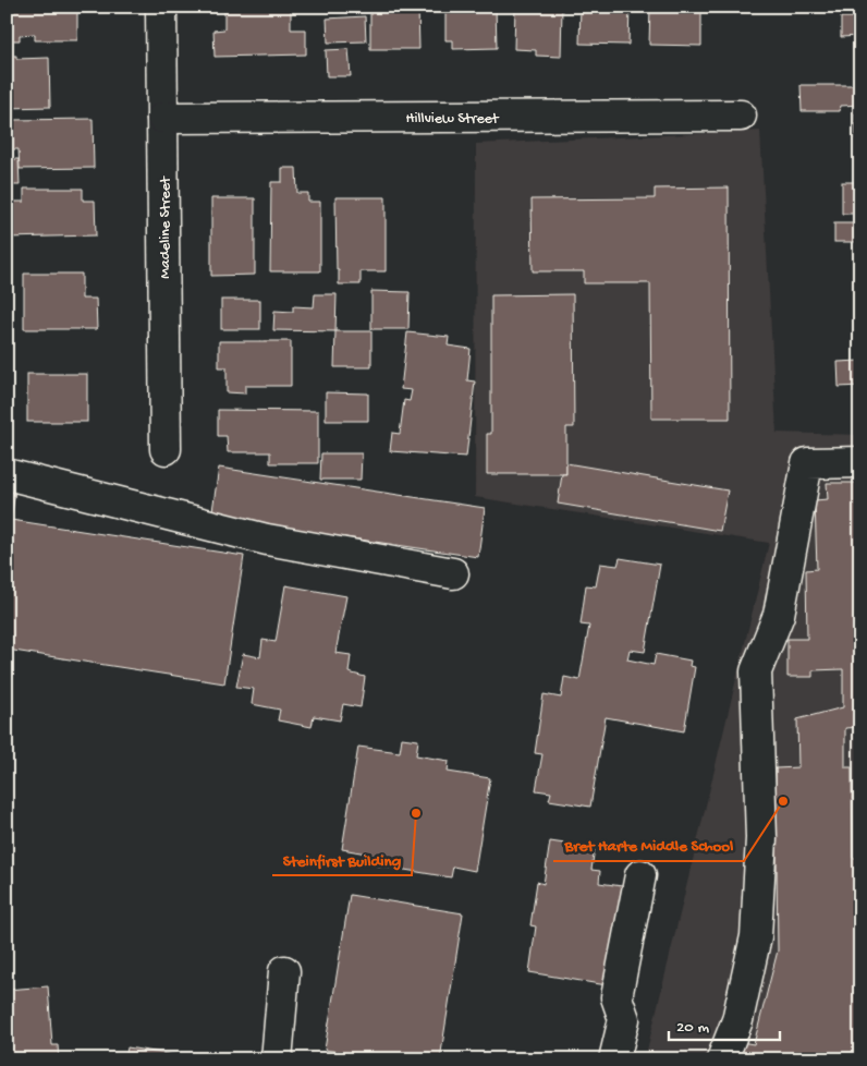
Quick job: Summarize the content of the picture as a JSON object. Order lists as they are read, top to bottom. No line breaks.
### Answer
{"streets":{"street":["Hillview Street","Madeline Street"]},"crossings":[["Hillview Street","Madeline Street"]],"places":["Bret Harte Middle School","Steinfirst Building"],"scale_bar":"20 m"}
